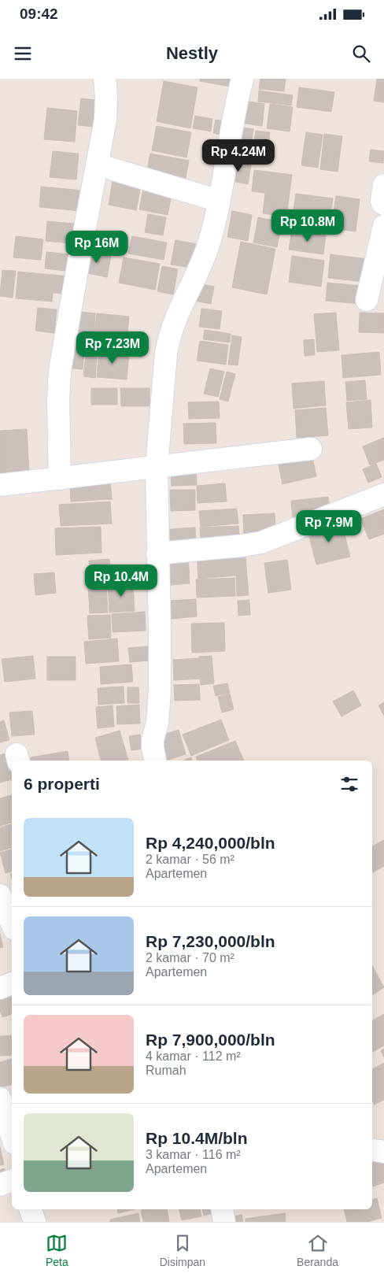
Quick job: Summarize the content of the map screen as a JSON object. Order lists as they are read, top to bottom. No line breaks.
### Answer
{"page":{"status":"09:42","header":"Nestly","price":["Rp 4.24M","Rp 10.8M","Rp 16M","Rp 7.23M","Rp 7.9M","Rp 10.4M"],"heading":"6 properti","list":[{"name":"Rp 4,240,000/bln","note":"2 kamar · 56 m² · Apartemen"},{"name":"Rp 7,230,000/bln","note":"2 kamar · 70 m² · Apartemen"},{"name":"Rp 7,900,000/bln","note":"4 kamar · 112 m² · Rumah"},{"name":"Rp 10.4M/bln","note":"3 kamar · 116 m² · Apartemen"}],"tabs":["Peta","Disimpan","Beranda"]}}
